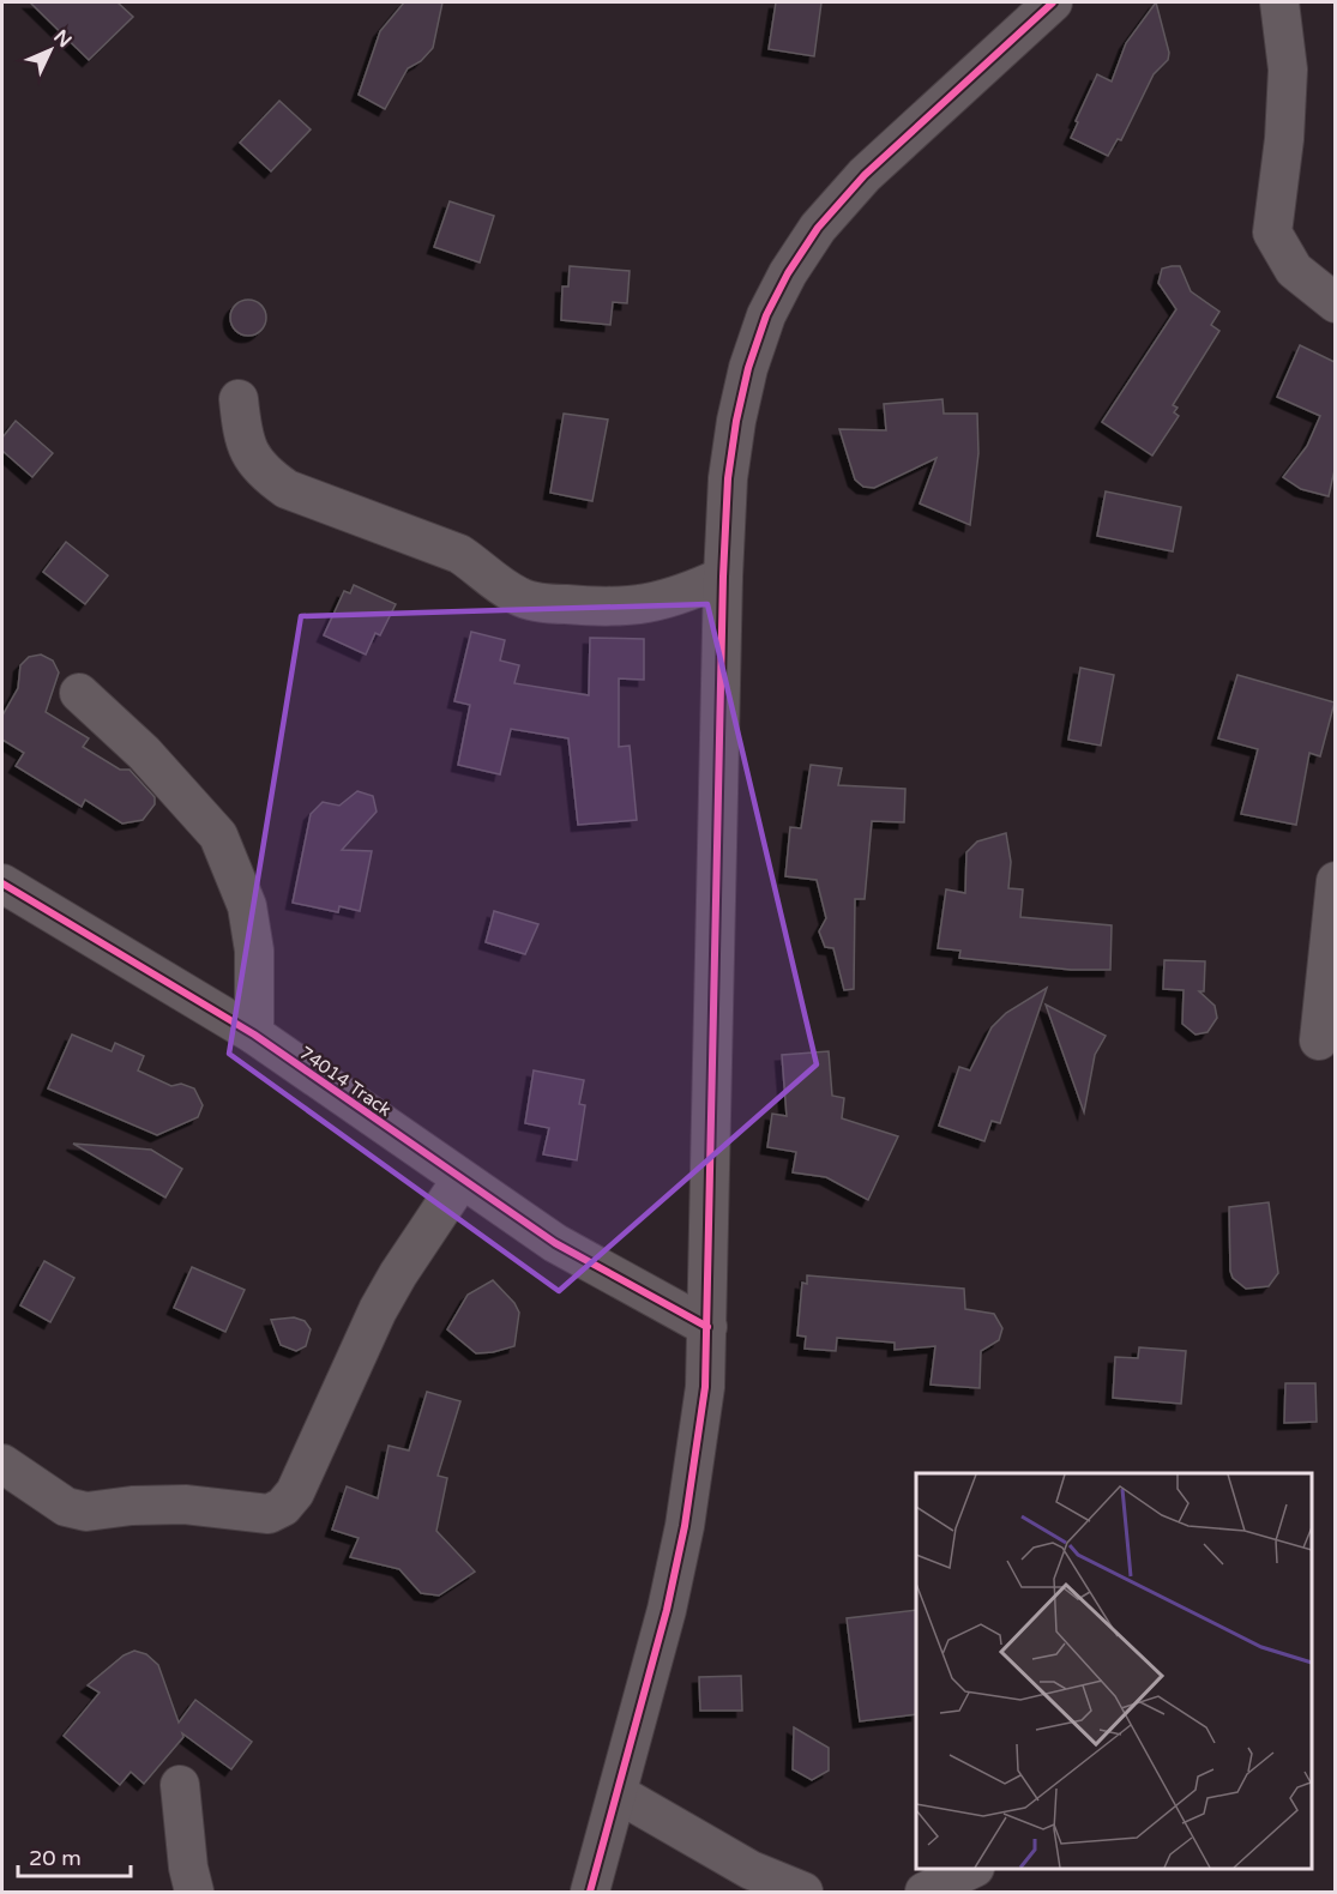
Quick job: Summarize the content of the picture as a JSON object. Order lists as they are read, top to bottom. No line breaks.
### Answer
{"streets":{"street":["74014 Track"]},"scale_bar":"20 m","north":"top right"}
